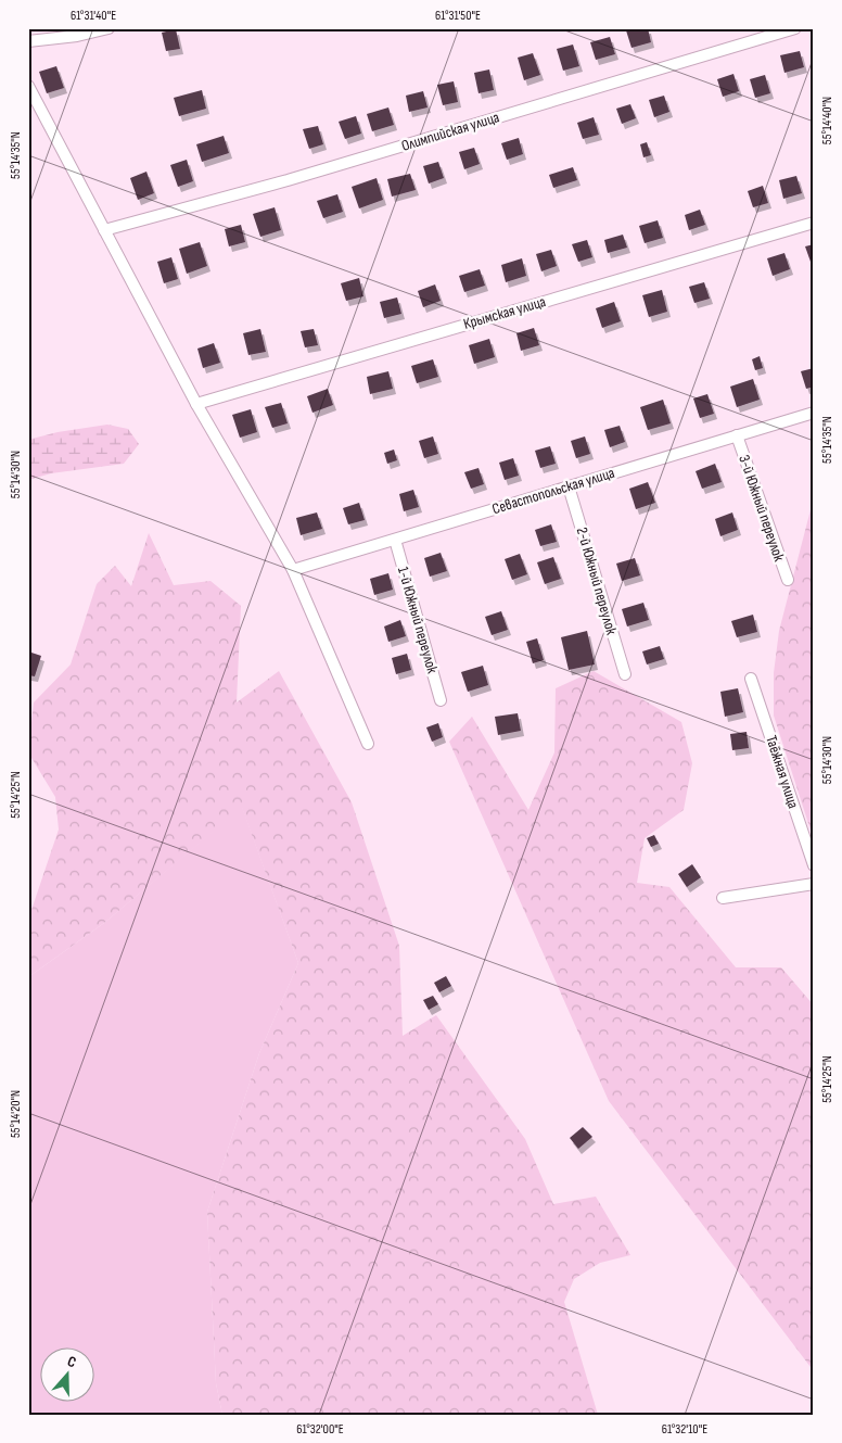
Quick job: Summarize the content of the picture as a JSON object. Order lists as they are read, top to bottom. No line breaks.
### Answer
{"streets":{"street":["Олимпийская улица","Крымская улица","Севастопольская улица","3-й Южный переулок","2-й Южный переулок","1-й Южный переулок","Таёжная улица"]},"crossings":[["Севастопольская улица","3-й Южный переулок"],["Севастопольская улица","2-й Южный переулок"],["Севастопольская улица","1-й Южный переулок"]],"north":"top","coordinates":["61°31'40\"E","61°31'50\"E","55°14'40\"N","55°14'35\"N","55°14'30\"N","55°14'25\"N","55°14'20\"N","61°32'00\"E","61°32'10\"E"]}
